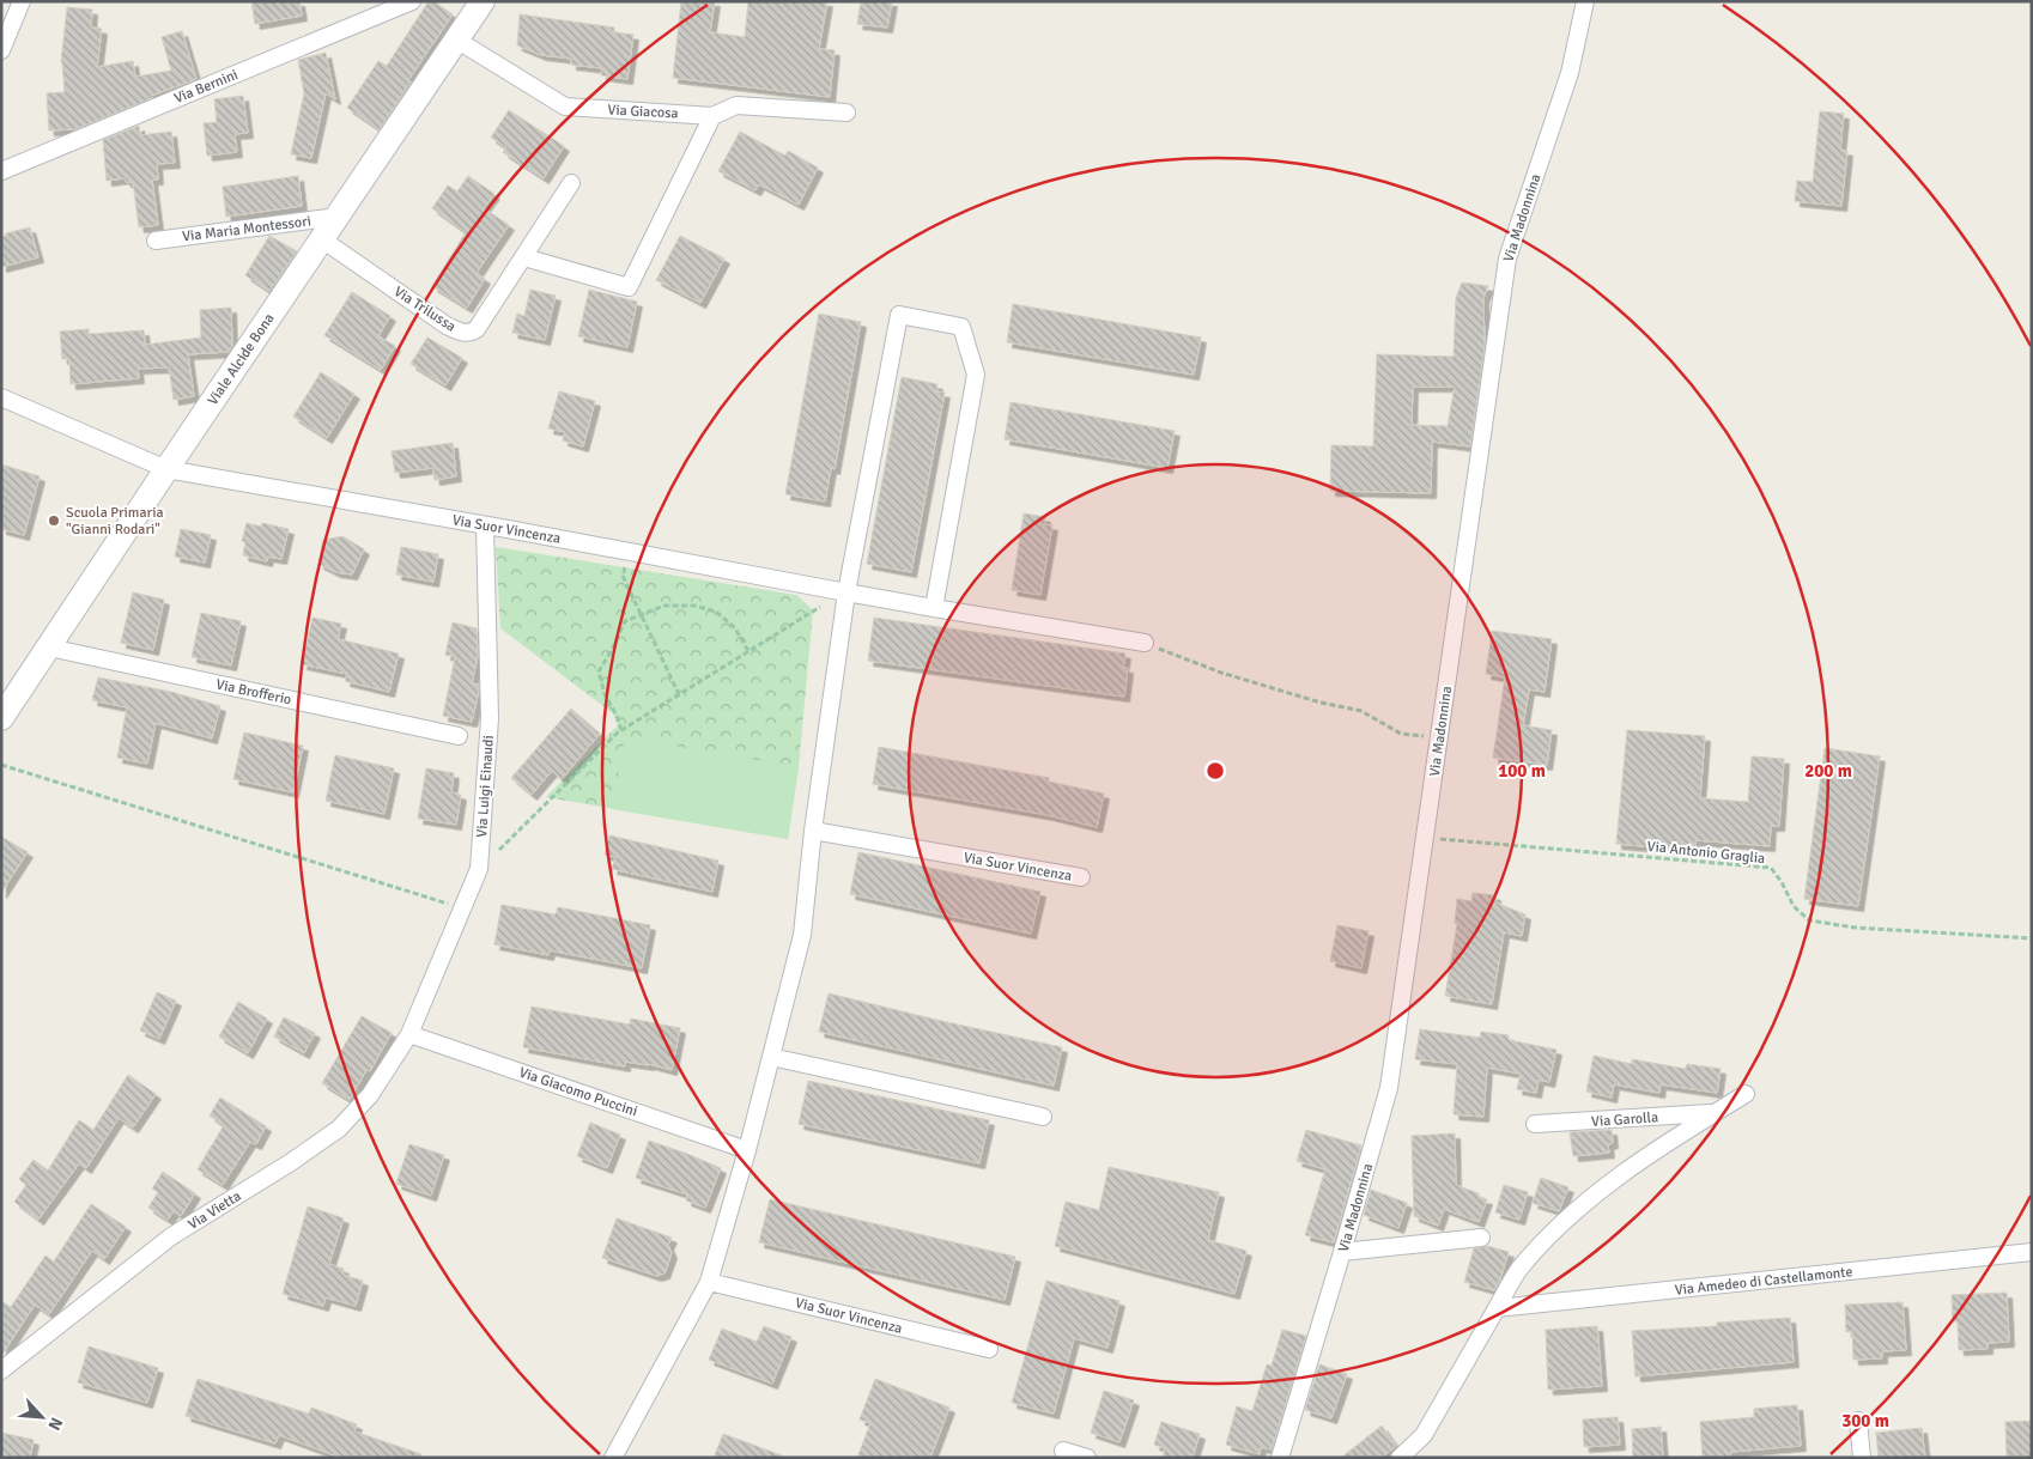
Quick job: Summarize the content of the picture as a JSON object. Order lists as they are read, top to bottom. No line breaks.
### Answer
{"streets":{"street":["Via Bernini","Via Giacosa","Via Madonnina","Via Maria Montessori","Via Trilussa","Viale Alcide Bona","Via Suor Vincenza","Via Brofferio","Via Luigi Einaudi","Via Giacomo Puccini","Via Garolla","Via Vietta","Via Amedeo di Castellamonte"],"path":["Via Antonio Graglia"]},"crossings":[["Via Giacosa","Viale Alcide Bona"],["Via Madonnina","Via Antonio Graglia"],["Via Maria Montessori","Viale Alcide Bona"],["Via Trilussa","Viale Alcide Bona"],["Viale Alcide Bona","Via Suor Vincenza"],["Viale Alcide Bona","Via Brofferio"],["Via Suor Vincenza","Via Luigi Einaudi"],["Via Luigi Einaudi","Via Giacomo Puccini"],["Via Luigi Einaudi","Via Vietta"],["Via Giacomo Puccini","Via Vietta"]],"places":["Scuola Primaria \"Gianni Rodari\""],"north":"bottom right","rings":["100 m","200 m","300 m"]}
